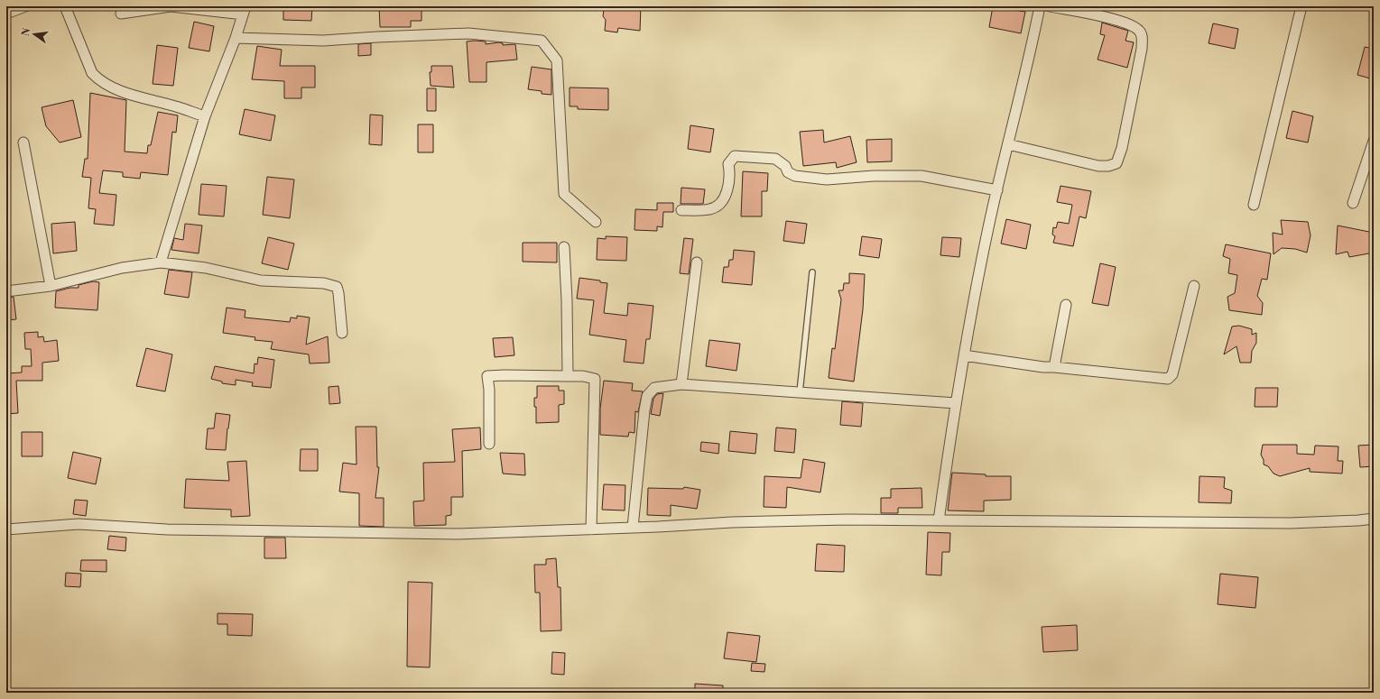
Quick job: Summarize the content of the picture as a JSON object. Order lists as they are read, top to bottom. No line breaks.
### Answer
{"north":"left"}
